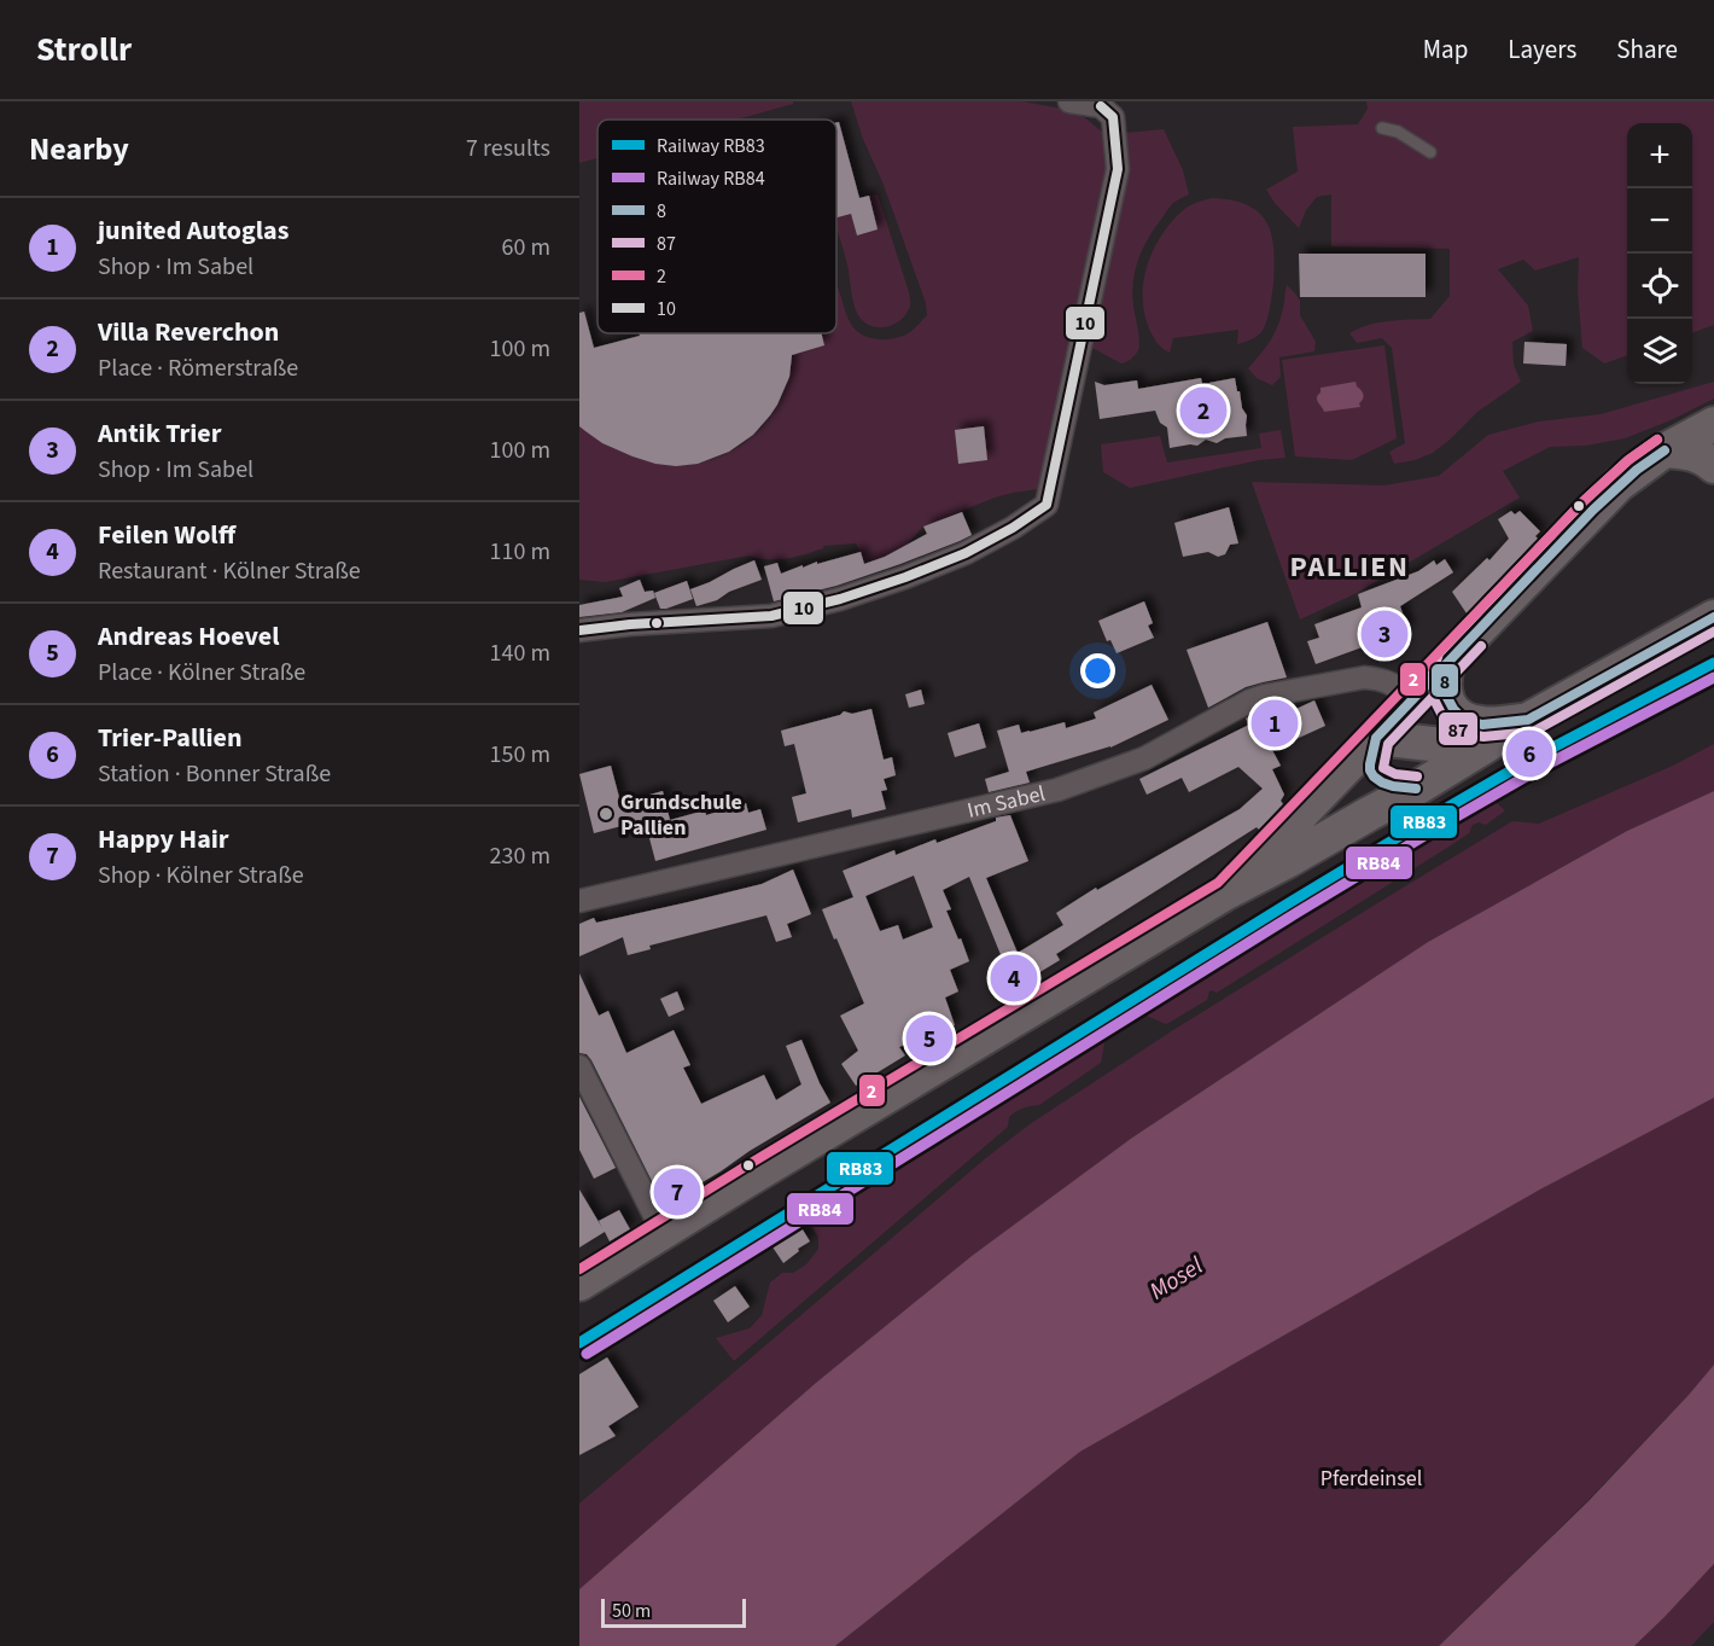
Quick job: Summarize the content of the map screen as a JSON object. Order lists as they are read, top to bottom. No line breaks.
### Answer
{"streets":{"street":["Im Sabel"]},"districts":["PALLIEN"],"water":["Mosel"],"parks":["Pferdeinsel"],"places":["Grundschule Pallien"],"lines":["transit line 10","transit line 87","transit line 2","transit line 8","rail line RB83","rail line RB84"],"legend":["Railway RB83","Railway RB84","8","87","2","10"],"scale_bar":"50 m","page":{"header":"Strollr","nav":["Map","Layers","Share"],"heading":["Nearby","7 results"],"map_buttons":["+","−"],"list":[{"mark":"1","name":"junited Autoglas","note":"Shop · Im Sabel","value":"60 m"},{"mark":"2","name":"Villa Reverchon","note":"Place · Römerstraße","value":"100 m"},{"mark":"3","name":"Antik Trier","note":"Shop · Im Sabel","value":"100 m"},{"mark":"4","name":"Feilen Wolff","note":"Restaurant · Kölner Straße","value":"110 m"},{"mark":"5","name":"Andreas Hoevel","note":"Place · Kölner Straße","value":"140 m"},{"mark":"6","name":"Trier-Pallien","note":"Station · Bonner Straße","value":"150 m"},{"mark":"7","name":"Happy Hair","note":"Shop · Kölner Straße","value":"230 m"}],"pins":["2","3","1","6","4","5","7"],"scale":"50 m"}}
